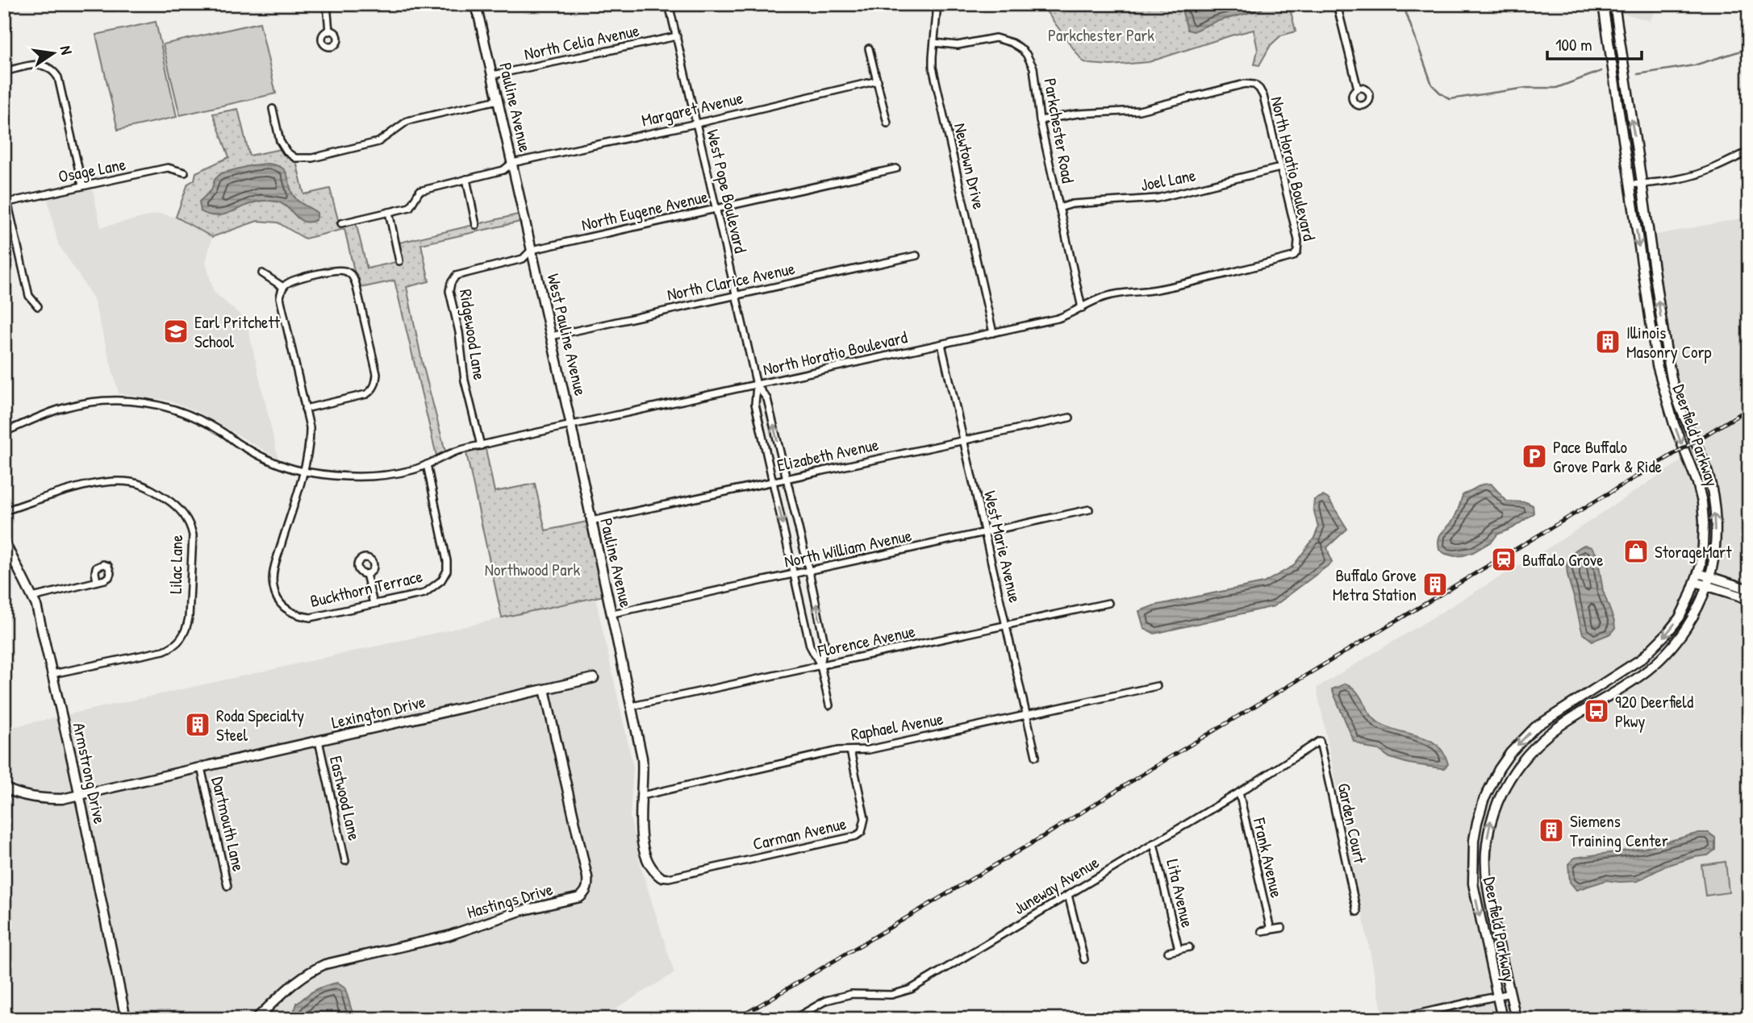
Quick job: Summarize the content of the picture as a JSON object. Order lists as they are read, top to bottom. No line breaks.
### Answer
{"streets":{"street":["North Celia Avenue","Pauline Avenue","Margaret Avenue","Parkchester Road","Newtown Drive","North Horatio Boulevard","Osage Lane","Joel Lane","West Pope Boulevard","North Eugene Avenue","North Clarice Avenue","Ridgewood Lane","West Pauline Avenue","Deerfield Parkway","Elizabeth Avenue","West Marie Avenue","North William Avenue","Lilac Lane","Buckthorn Terrace","Florence Avenue","Lexington Drive","Raphael Avenue","Armstrong Drive","Eastwood Lane","Garden Court","Dartmouth Lane","Carman Avenue","Frank Avenue","Juneway Avenue","Lita Avenue","Hastings Drive"]},"crossings":[["North Celia Avenue","Pauline Avenue"],["North Celia Avenue","West Pope Boulevard"],["Pauline Avenue","Margaret Avenue"],["Pauline Avenue","North Horatio Boulevard"],["Pauline Avenue","North Eugene Avenue"],["Pauline Avenue","Ridgewood Lane"],["Pauline Avenue","West Pauline Avenue"],["Pauline Avenue","Elizabeth Avenue"],["Pauline Avenue","North William Avenue"],["Pauline Avenue","Florence Avenue"],["Margaret Avenue","West Pope Boulevard"],["Parkchester Road","Newtown Drive"],["Parkchester Road","North Horatio Boulevard"],["Parkchester Road","Joel Lane"],["Newtown Drive","North Horatio Boulevard"],["North Horatio Boulevard","Joel Lane"],["North Horatio Boulevard","West Pope Boulevard"],["North Horatio Boulevard","Ridgewood Lane"],["North Horatio Boulevard","West Pauline Avenue"],["North Horatio Boulevard","West Marie Avenue"],["North Horatio Boulevard","Buckthorn Terrace"],["West Pope Boulevard","North Eugene Avenue"],["West Pope Boulevard","North Clarice Avenue"],["West Pope Boulevard","Elizabeth Avenue"],["West Pope Boulevard","North William Avenue"],["West Pope Boulevard","Florence Avenue"],["North Eugene Avenue","Ridgewood Lane"],["North Eugene Avenue","West Pauline Avenue"],["North Clarice Avenue","West Pauline Avenue"],["Ridgewood Lane","West Pauline Avenue"],["Elizabeth Avenue","West Marie Avenue"],["West Marie Avenue","North William Avenue"],["West Marie Avenue","Florence Avenue"],["West Marie Avenue","Raphael Avenue"],["Lilac Lane","Armstrong Drive"],["Lexington Drive","Armstrong Drive"],["Lexington Drive","Eastwood Lane"],["Lexington Drive","Dartmouth Lane"],["Lexington Drive","Hastings Drive"],["Raphael Avenue","Carman Avenue"],["Garden Court","Juneway Avenue"],["Frank Avenue","Juneway Avenue"],["Juneway Avenue","Lita Avenue"]],"parks":["Parkchester Park","Northwood Park"],"places":{"school or university":["Earl Pritchett School"],"building":["Illinois Masonry Corp","Buffalo Grove Metra Station","Roda Specialty Steel","Siemens Training Center"],"parking":["Pace Buffalo Grove Park & Ride"],"shop":["StorageMart"],"station":["Buffalo Grove"],"bus stop":["920 Deerfield Pkwy"]},"scale_bar":"100 m","north":"right"}
